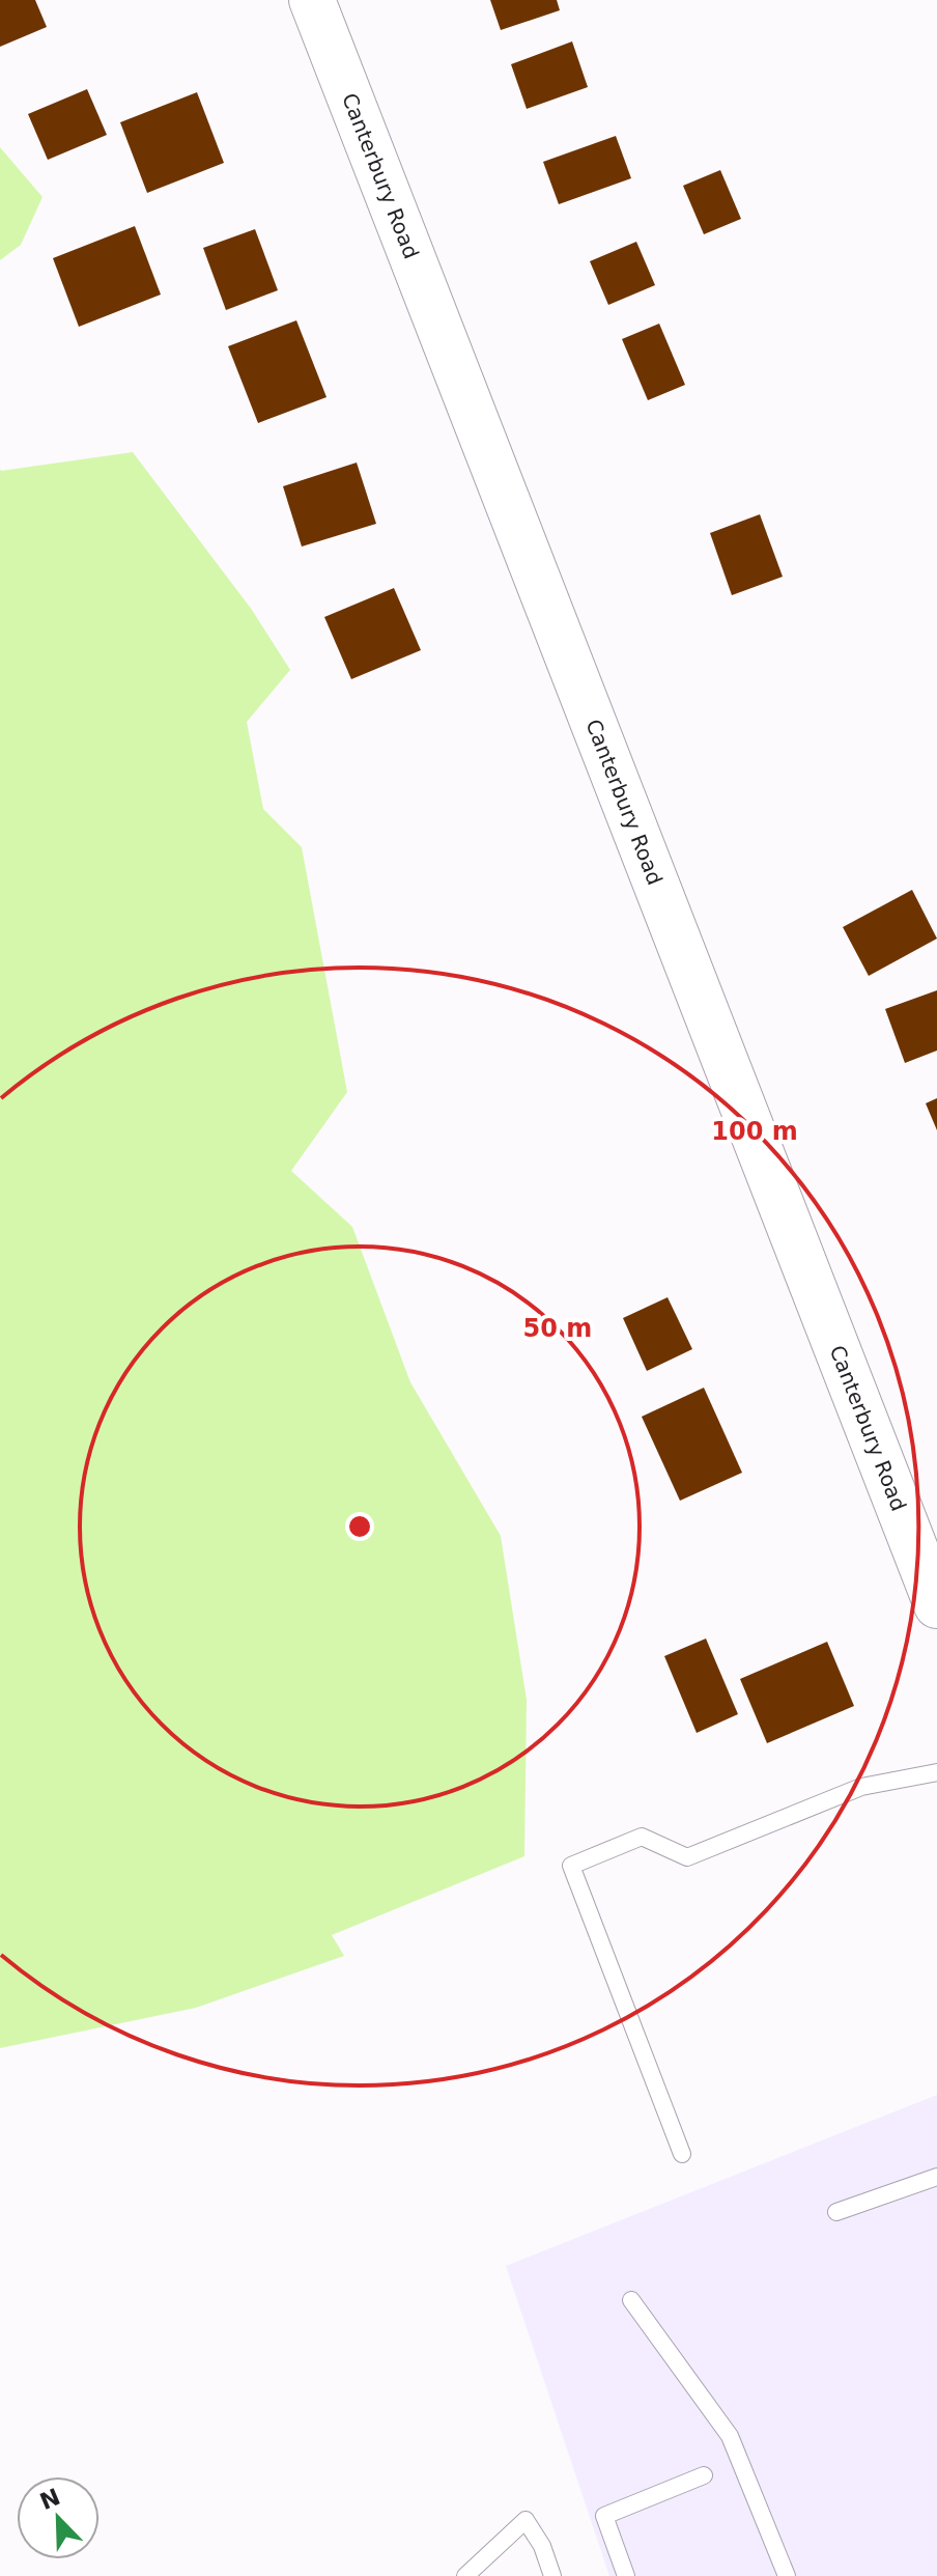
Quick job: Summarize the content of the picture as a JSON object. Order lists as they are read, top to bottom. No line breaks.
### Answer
{"streets":{"street":["Canterbury Road"]},"north":"top left","rings":["100 m","50 m"]}
